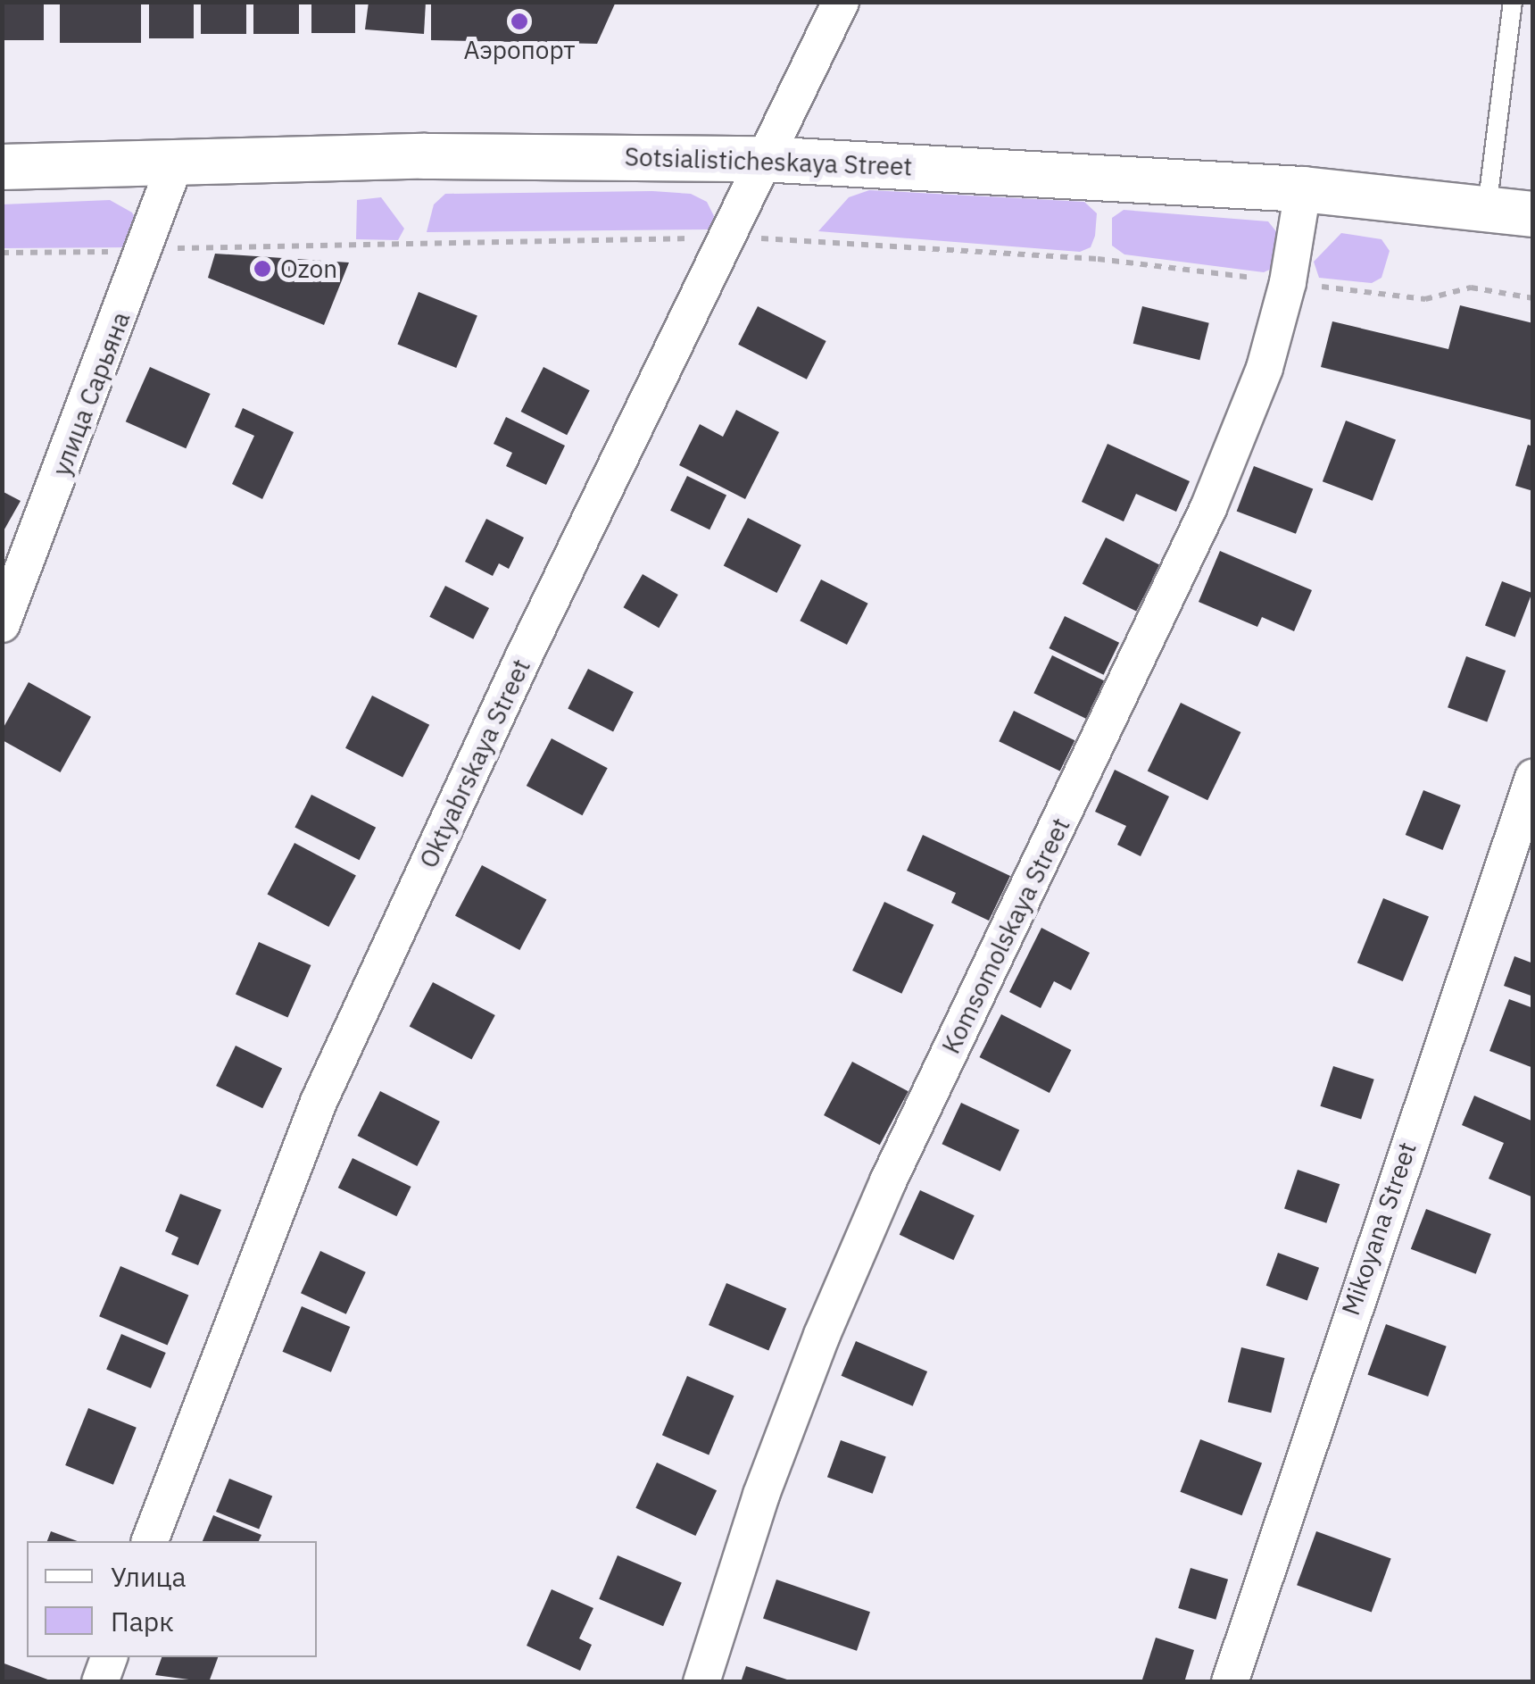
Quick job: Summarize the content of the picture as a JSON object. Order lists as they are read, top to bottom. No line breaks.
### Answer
{"streets":{"street":["Sotsialisticheskaya Street","улица Сарьяна","Oktyabrskaya Street","Komsomolskaya Street","Mikoyana Street"]},"crossings":[["Sotsialisticheskaya Street","улица Сарьяна"],["Sotsialisticheskaya Street","Oktyabrskaya Street"],["Sotsialisticheskaya Street","Komsomolskaya Street"]],"places":["Аэропорт","Ozon"],"legend":["Улица","Парк"]}
